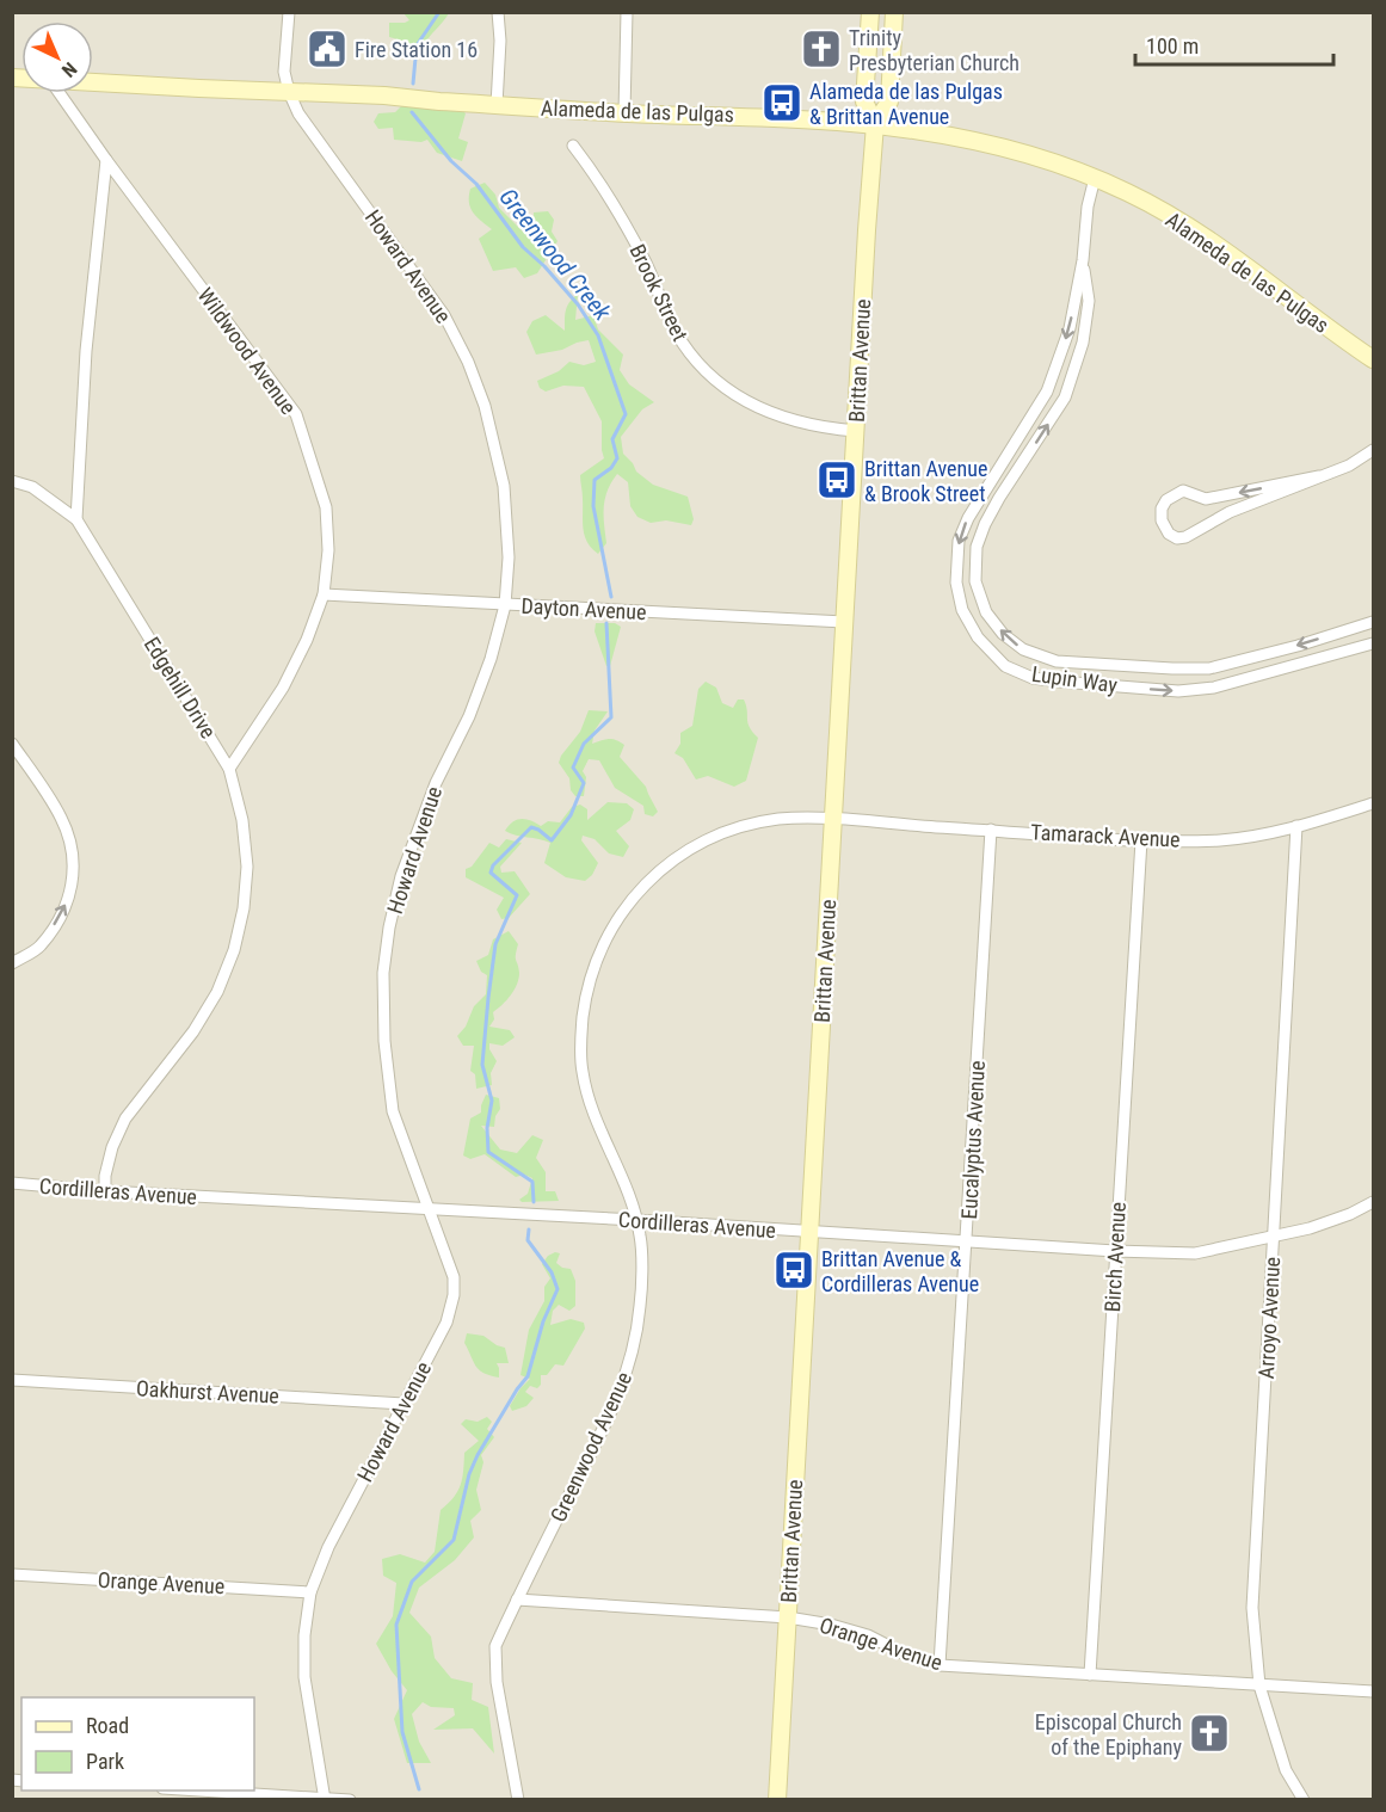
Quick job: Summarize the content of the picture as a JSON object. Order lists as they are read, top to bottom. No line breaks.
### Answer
{"streets":{"main road":["Alameda de las Pulgas","Brittan Avenue"],"street":["Howard Avenue","Brook Street","Wildwood Avenue","Dayton Avenue","Lupin Way","Edgehill Drive","Tamarack Avenue","Eucalyptus Avenue","Cordilleras Avenue","Birch Avenue","Arroyo Avenue","Oakhurst Avenue","Greenwood Avenue","Orange Avenue"]},"crossings":[["Alameda de las Pulgas","Howard Avenue"],["Alameda de las Pulgas","Brittan Avenue"],["Alameda de las Pulgas","Lupin Way"],["Howard Avenue","Dayton Avenue"],["Howard Avenue","Cordilleras Avenue"],["Howard Avenue","Oakhurst Avenue"],["Howard Avenue","Orange Avenue"],["Brook Street","Brittan Avenue"],["Wildwood Avenue","Dayton Avenue"],["Wildwood Avenue","Edgehill Drive"],["Brittan Avenue","Dayton Avenue"],["Brittan Avenue","Tamarack Avenue"],["Brittan Avenue","Cordilleras Avenue"],["Brittan Avenue","Greenwood Avenue"],["Brittan Avenue","Orange Avenue"],["Edgehill Drive","Cordilleras Avenue"],["Tamarack Avenue","Eucalyptus Avenue"],["Tamarack Avenue","Birch Avenue"],["Tamarack Avenue","Arroyo Avenue"],["Tamarack Avenue","Greenwood Avenue"],["Eucalyptus Avenue","Cordilleras Avenue"],["Eucalyptus Avenue","Orange Avenue"],["Cordilleras Avenue","Birch Avenue"],["Cordilleras Avenue","Arroyo Avenue"],["Cordilleras Avenue","Greenwood Avenue"],["Birch Avenue","Orange Avenue"],["Arroyo Avenue","Orange Avenue"],["Greenwood Avenue","Orange Avenue"]],"water":["Greenwood Creek"],"places":{"public building":["Fire Station 16"],"church":["Trinity Presbyterian Church","Episcopal Church of the Epiphany"],"bus stop":["Alameda de las Pulgas & Brittan Avenue","Brittan Avenue & Brook Street","Brittan Avenue & Cordilleras Avenue"]},"legend":["Road","Park"],"scale_bar":"100 m","north":"bottom right"}
